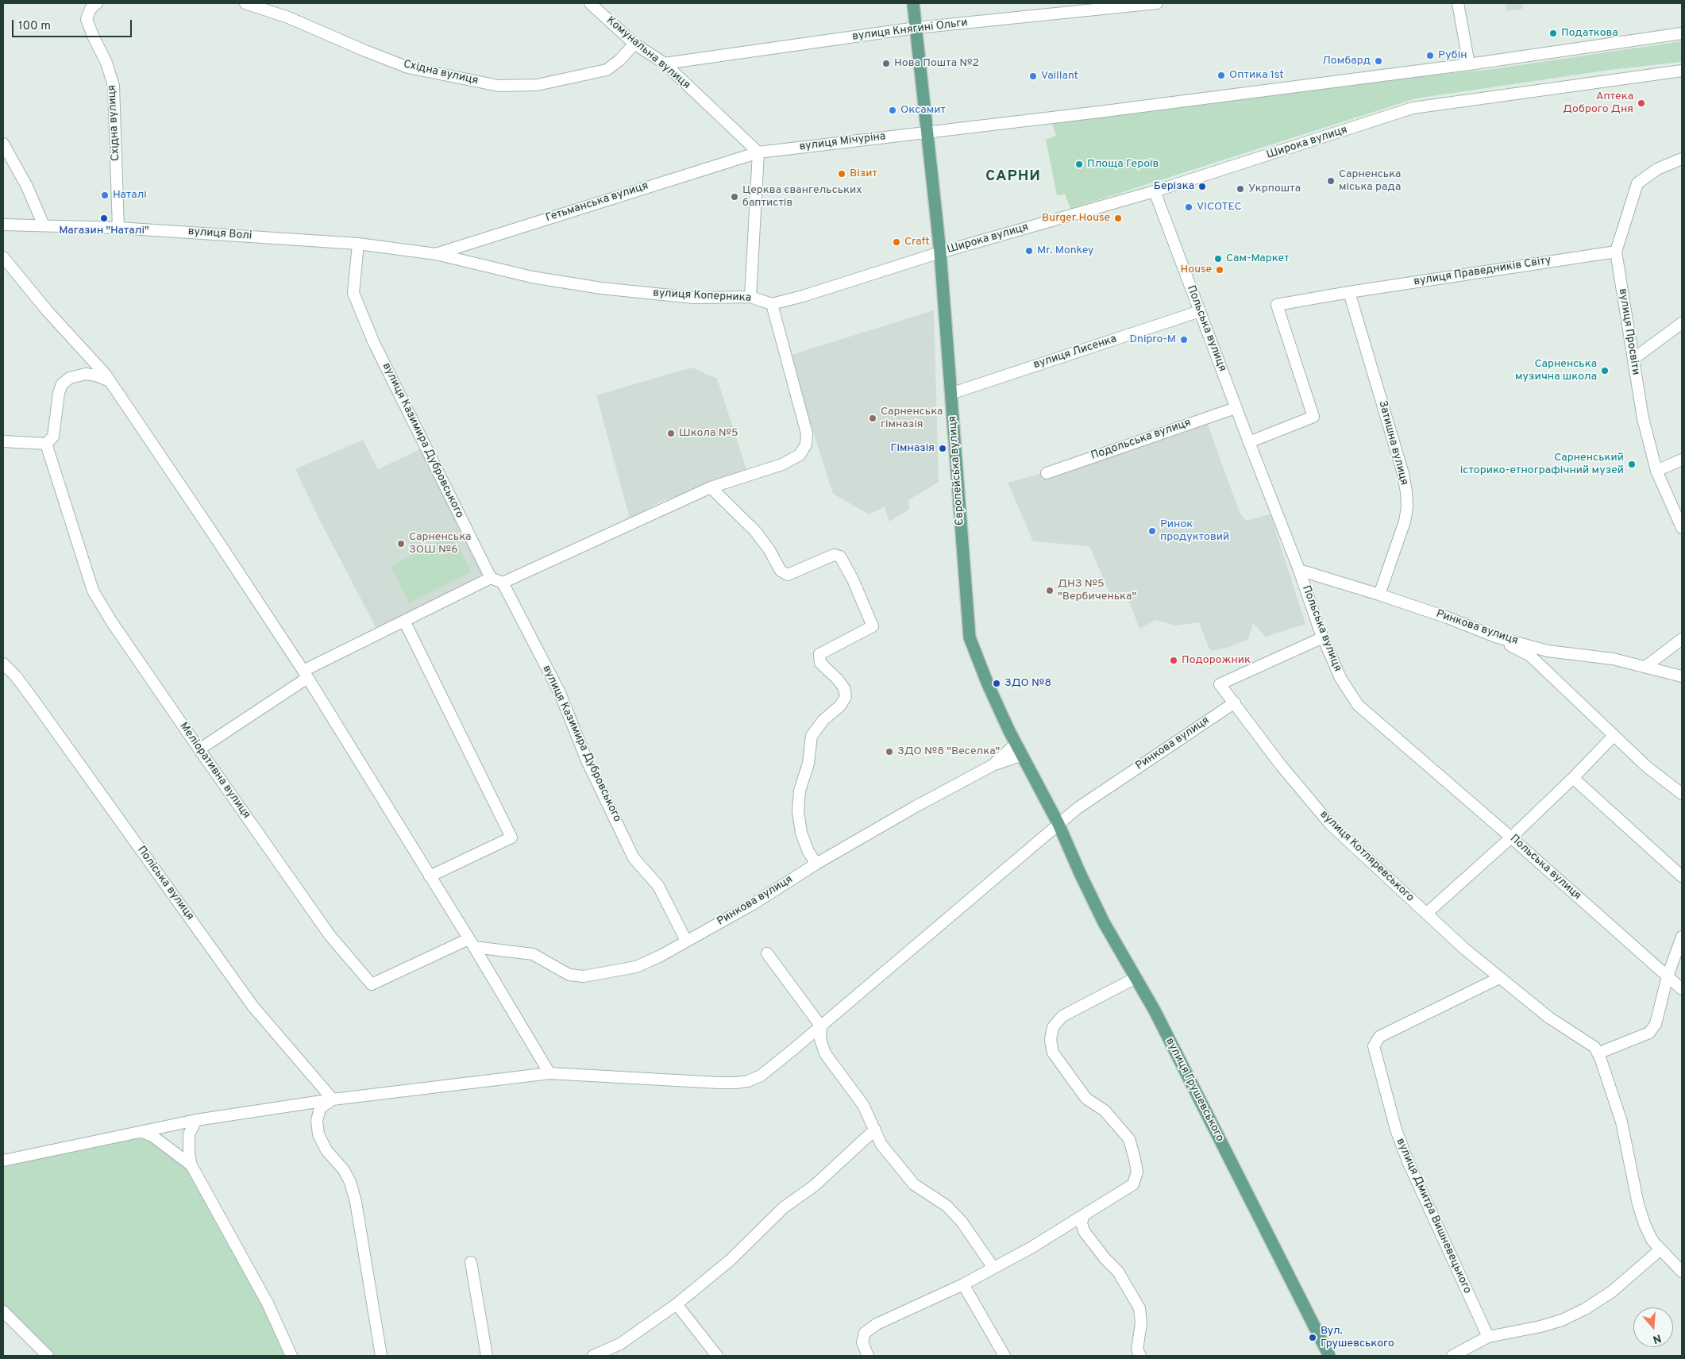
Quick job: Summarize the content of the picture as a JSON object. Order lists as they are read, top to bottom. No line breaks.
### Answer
{"streets":{"main road":["Європейська вулиця","вулиця Грушевського"],"street":["вулиця Княгині Ольги","Комунальна вулиця","Східна вулиця","вулиця Мічуріна","Широка вулиця","Гетьманська вулиця","вулиця Волі","вулиця Праведників Світу","вулиця Коперника","Польська вулиця","вулиця Просвіти","вулиця Лисенка","Подольська вулиця","вулиця Казимира Дубровського","Затишна вулиця","Ринкова вулиця","Меліоративна вулиця","вулиця Котляревського","Поліська вулиця","вулиця Дмитра Вишневецького"]},"crossings":[["вулиця Княгині Ольги","Комунальна вулиця"],["вулиця Княгині Ольги","Європейська вулиця"],["Комунальна вулиця","Східна вулиця"],["Комунальна вулиця","вулиця Мічуріна"],["Комунальна вулиця","Гетьманська вулиця"],["Східна вулиця","вулиця Волі"],["вулиця Мічуріна","Гетьманська вулиця"],["вулиця Мічуріна","Європейська вулиця"],["Широка вулиця","Польська вулиця"],["Широка вулиця","Європейська вулиця"],["Гетьманська вулиця","вулиця Волі"],["Гетьманська вулиця","вулиця Коперника"],["вулиця Волі","вулиця Коперника"],["вулиця Волі","вулиця Казимира Дубровського"],["вулиця Праведників Світу","Польська вулиця"],["вулиця Праведників Світу","вулиця Просвіти"],["вулиця Праведників Світу","Затишна вулиця"],["Польська вулиця","вулиця Лисенка"],["Польська вулиця","Подольська вулиця"],["Польська вулиця","Ринкова вулиця"],["вулиця Лисенка","Європейська вулиця"],["вулиця Казимира Дубровського","Ринкова вулиця"],["Затишна вулиця","Ринкова вулиця"],["Європейська вулиця","Ринкова вулиця"],["Європейська вулиця","вулиця Грушевського"],["Ринкова вулиця","Меліоративна вулиця"],["Ринкова вулиця","вулиця Котляревського"],["Ринкова вулиця","Поліська вулиця"],["Ринкова вулиця","вулиця Грушевського"],["вулиця Котляревського","вулиця Дмитра Вишневецького"]],"districts":["САРНИ"],"places":["Податкова","Рубін","Ломбард","Нова Пошта №2","Оптика 1st","Vaillant","Аптека Доброго Дня","Оксамит","Площа Героїв","Візит","Сарненська міська рада","Берізка","Укрпошта","Наталі","Церква євангельських баптистів","VICOTEC","Магазин \"Наталі\"","Burger House","Craft","Mr. Monkey","Сам-Маркет","House","Dnipro-M","Сарненська музична школа","Сарненська гімназія","Школа №5","Гімназія","Сарненський історико-етнографічний музей","Ринок продуктовий","Сарненська ЗОШ №6","ДНЗ №5 \"Вербиченька\"","Подорожник","ЗДО №8","ЗДО №8 \"Веселка\"","Вул. Грушевського"],"scale_bar":"100 m","north":"bottom"}
